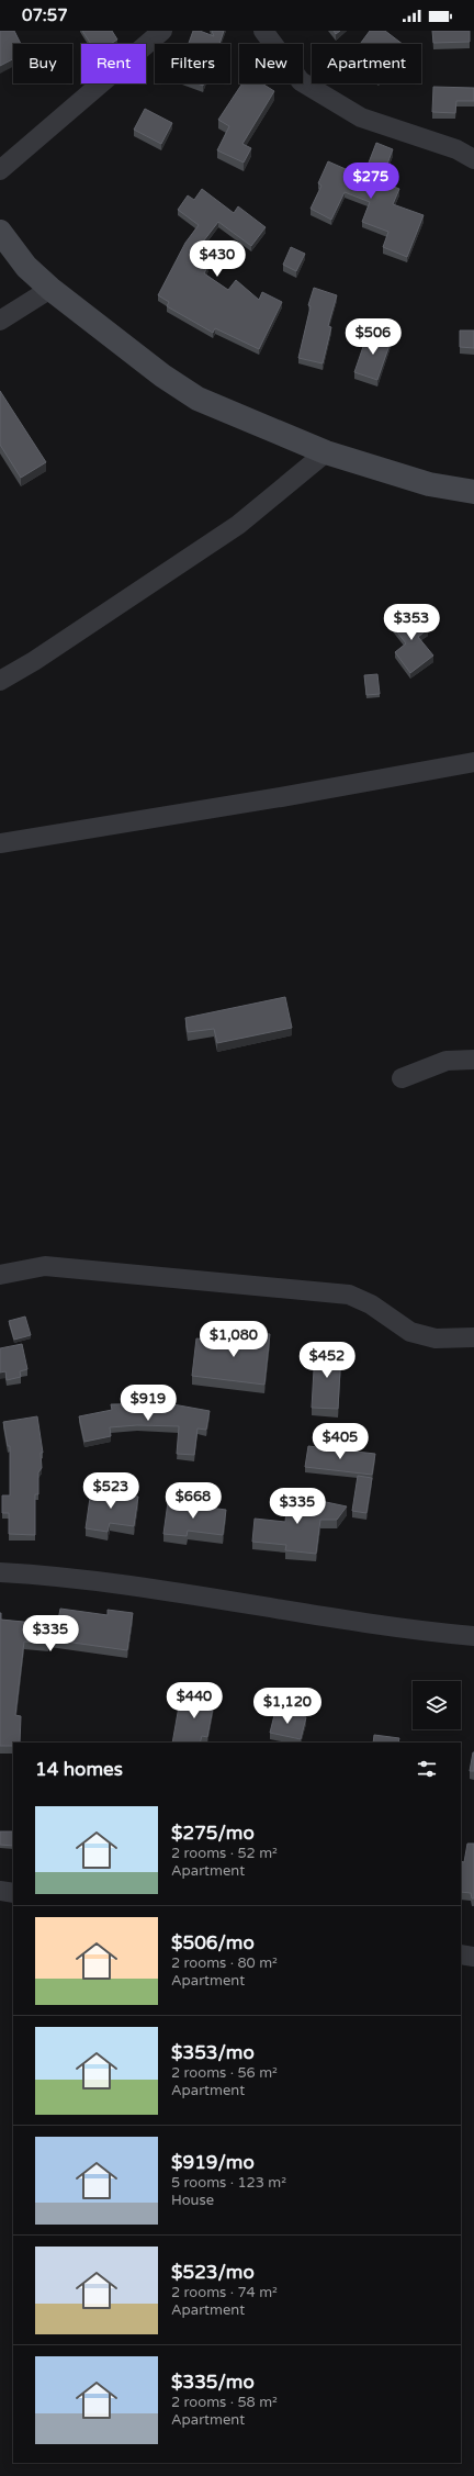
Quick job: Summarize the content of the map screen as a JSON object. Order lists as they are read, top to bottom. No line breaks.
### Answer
{"page":{"status":"07:57","chip":["Buy","Rent","Filters","New","Apartment"],"price":["$275","$430","$506","$353","$1,080","$452","$919","$405","$523","$668","$335","$335","$440","$1,120"],"heading":"14 homes","list":[{"name":"$275/mo","note":"2 rooms · 52 m² · Apartment"},{"name":"$506/mo","note":"2 rooms · 80 m² · Apartment"},{"name":"$353/mo","note":"2 rooms · 56 m² · Apartment"},{"name":"$919/mo","note":"5 rooms · 123 m² · House"},{"name":"$523/mo","note":"2 rooms · 74 m² · Apartment"},{"name":"$335/mo","note":"2 rooms · 58 m² · Apartment"}]}}
